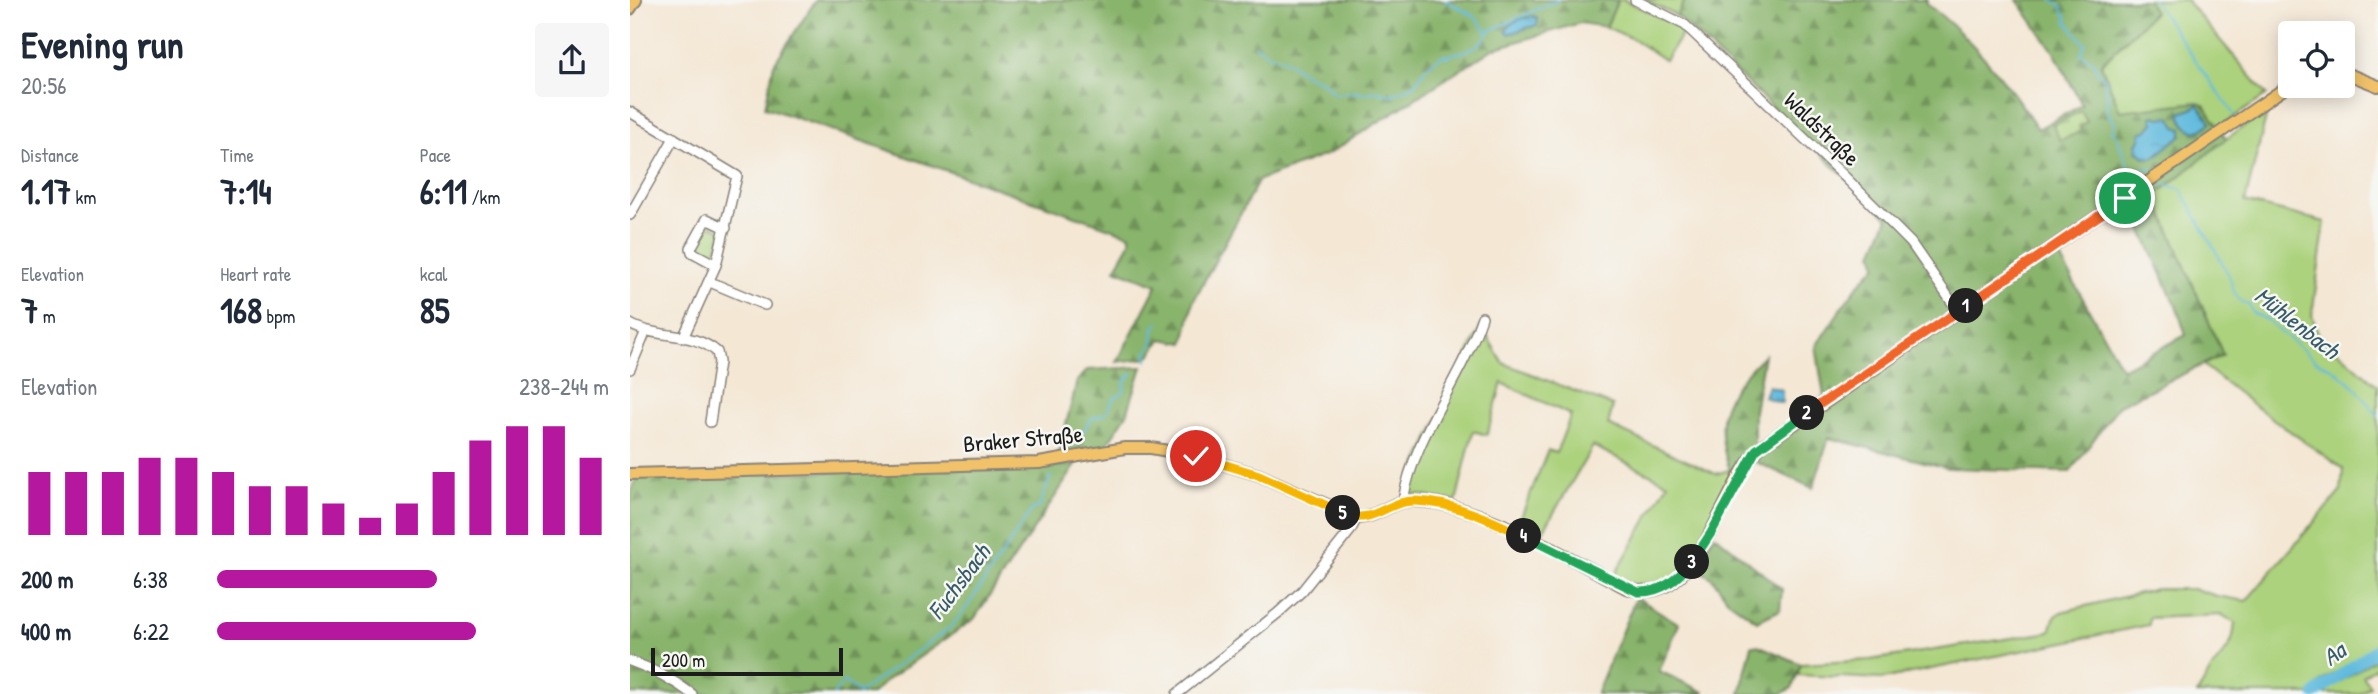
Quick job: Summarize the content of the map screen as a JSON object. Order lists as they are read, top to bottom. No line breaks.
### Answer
{"streets":{"main road":["Braker Straße"],"street":["Waldstraße"]},"water":["Mühlenbach","Fuchsbach","Aa"],"scale_bar":"200 m","page":{"heading":["Evening run","20:56"],"stats":[["Distance","1.17 km"],["Time","7:14"],["Pace","6:11 /km"],["Elevation","7 m"],["Heart rate","168 bpm"],["kcal","85"]],"pins":["1","2","5","4","3"],"chart":["Elevation","238–244 m"],"list":[{"name":"200 m","note":"6:38"},{"name":"400 m","note":"6:22"}],"scale":"200 m"}}
